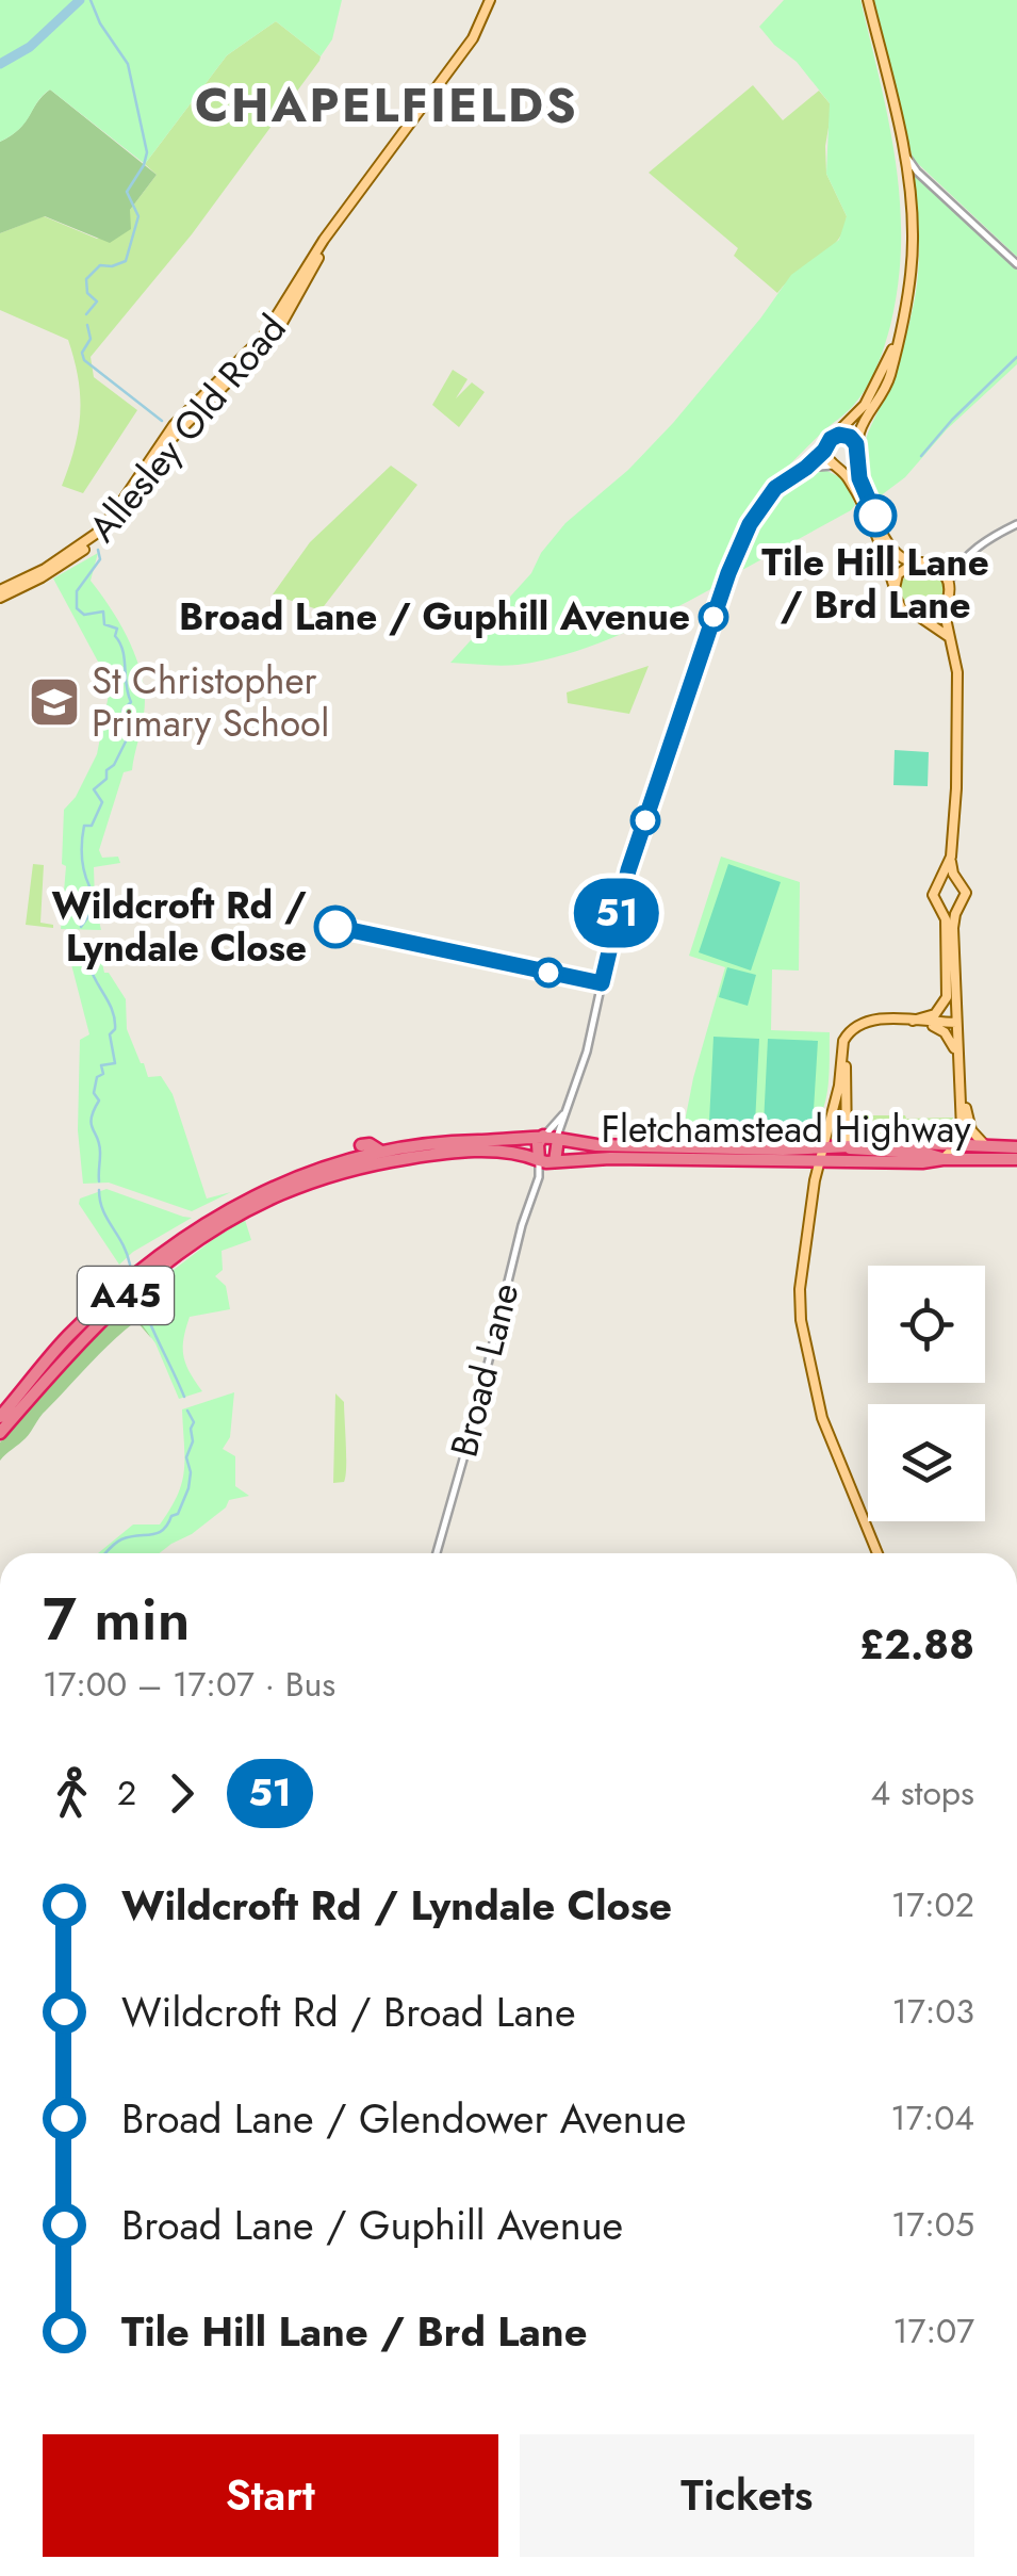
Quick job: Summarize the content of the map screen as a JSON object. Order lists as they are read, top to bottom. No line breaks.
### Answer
{"streets":{"highway":["Fletchamstead Highway","A45"],"main road":["Allesley Old Road"],"street":["Broad Lane"]},"crossings":[["Fletchamstead Highway","A45"],["Fletchamstead Highway","Broad Lane"],["A45","Broad Lane"]],"districts":["CHAPELFIELDS"],"places":{"other":["Tile Hill Lane / Brd Lane","Broad Lane / Guphill Avenue","Wildcroft Rd / Lyndale Close"],"school or university":["St Christopher Primary School"]},"lines":["bus line 51"],"page":{"on_map":"51","heading":["7 min","17:00 – 17:07 · Bus","£2.88"],"legs":["2","51","4 stops"],"list":[{"name":"Wildcroft Rd / Lyndale Close","value":"17:02"},{"name":"Wildcroft Rd / Broad Lane","value":"17:03"},{"name":"Broad Lane / Glendower Avenue","value":"17:04"},{"name":"Broad Lane / Guphill Avenue","value":"17:05"},{"name":"Tile Hill Lane / Brd Lane","value":"17:07"}],"buttons":["Start","Tickets"]}}
